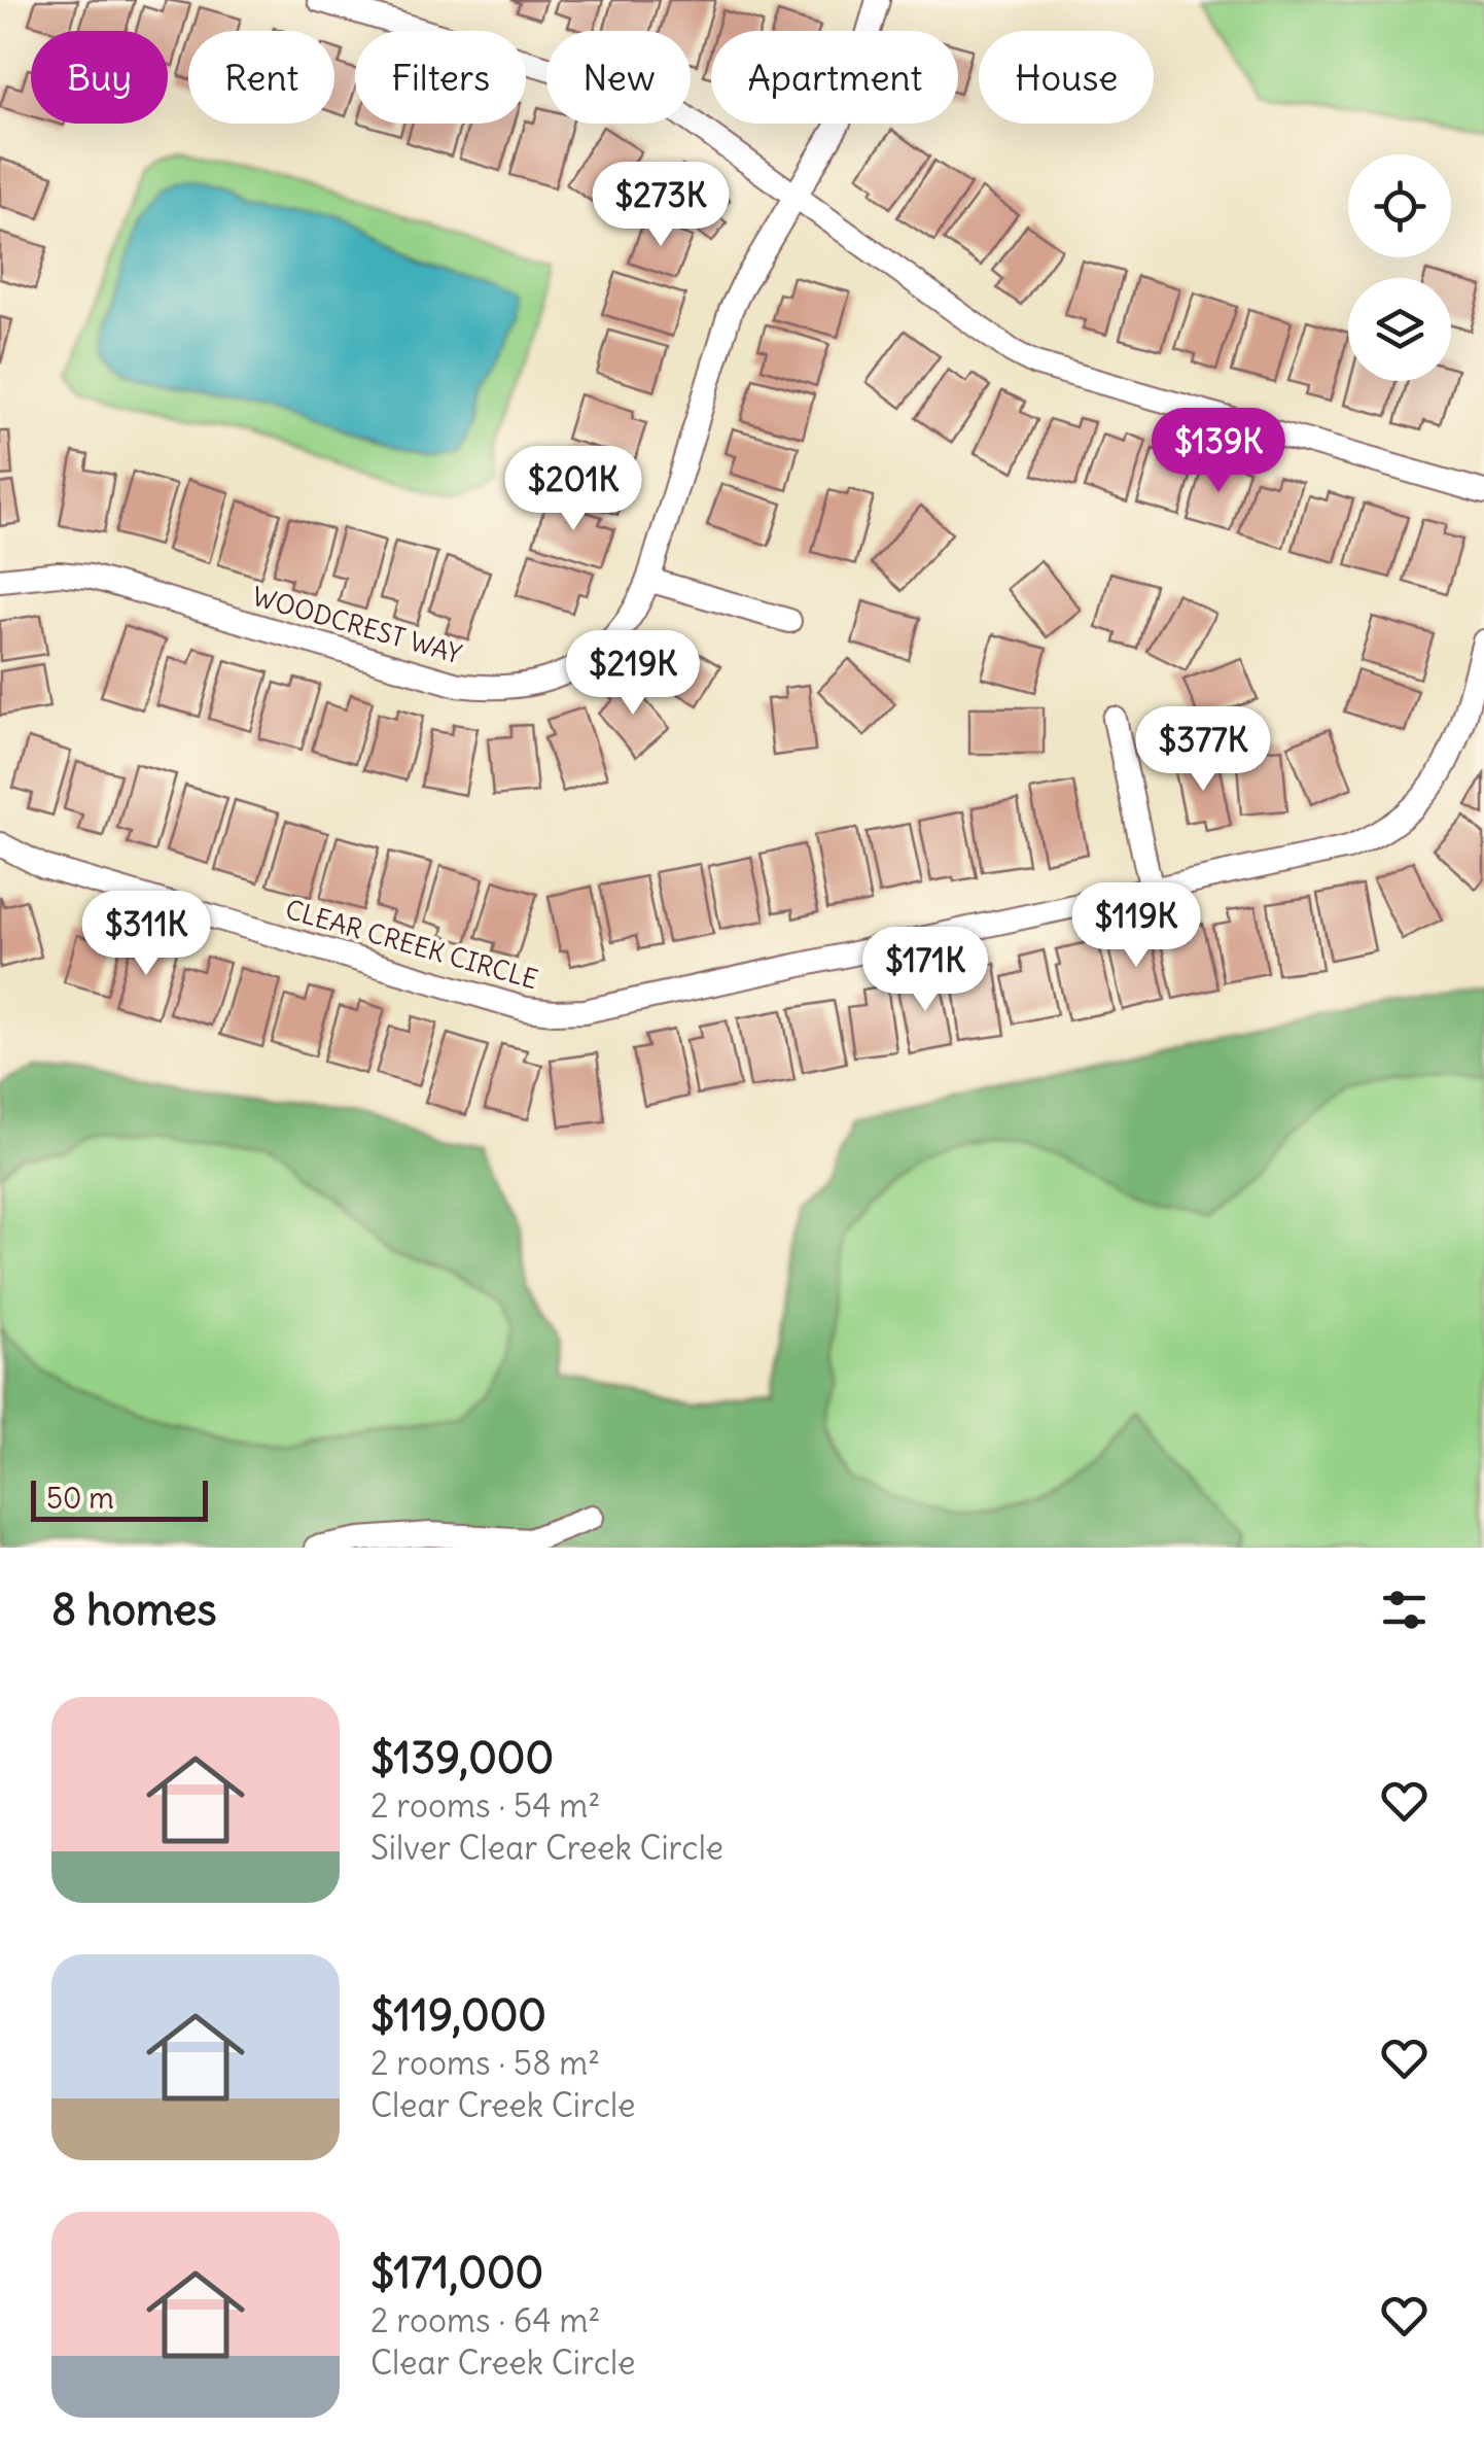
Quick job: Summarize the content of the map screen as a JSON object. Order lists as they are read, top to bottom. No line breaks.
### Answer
{"streets":{"street":["WOODCREST WAY","CLEAR CREEK CIRCLE"]},"scale_bar":"50 m","page":{"chip":["Buy","Rent","Filters","New","Apartment","House"],"price":["$273K","$139K","$201K","$219K","$377K","$119K","$311K","$171K"],"scale":"50 m","heading":"8 homes","list":[{"name":"$139,000","note":"2 rooms · 54 m² · Silver Clear Creek Circle"},{"name":"$119,000","note":"2 rooms · 58 m² · Clear Creek Circle"},{"name":"$171,000","note":"2 rooms · 64 m² · Clear Creek Circle"}]}}
